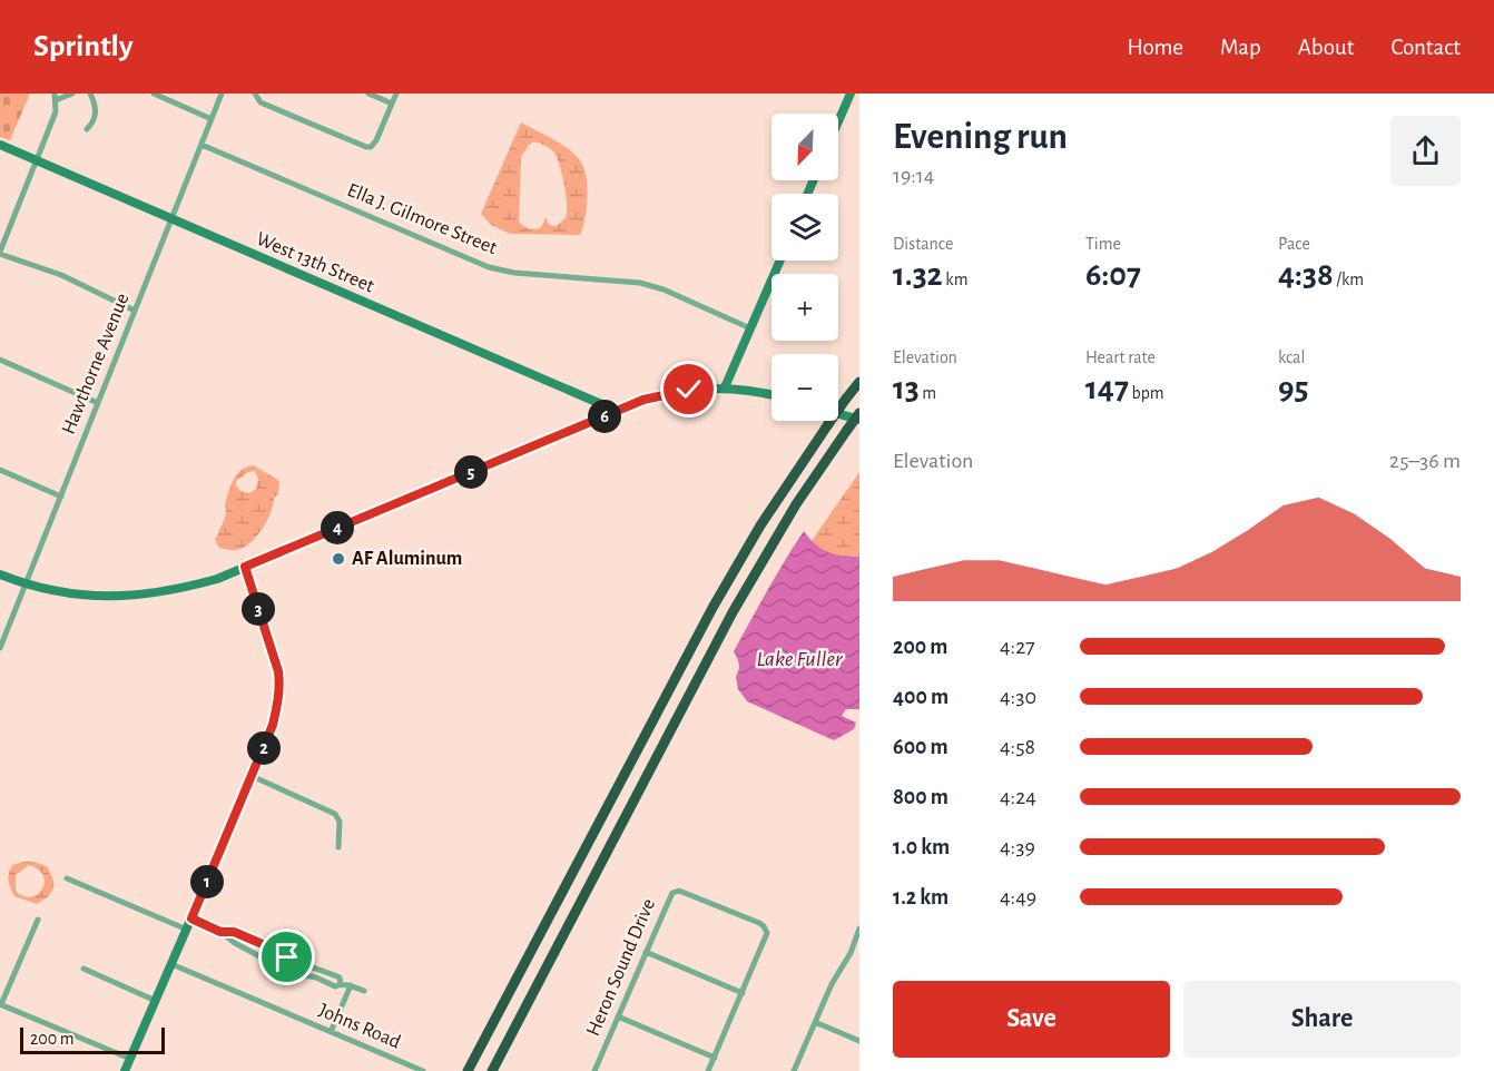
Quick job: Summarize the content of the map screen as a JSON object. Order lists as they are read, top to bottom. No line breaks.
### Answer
{"streets":{"street":["Ella J. Gilmore Street","West 13th Street","Hawthorne Avenue","Heron Sound Drive","Johns Road"]},"crossings":[["Ella J. Gilmore Street","Hawthorne Avenue"],["West 13th Street","Hawthorne Avenue"]],"water":["Lake Fuller"],"places":["AF Aluminum"],"scale_bar":"200 m","north":"bottom left","page":{"header":"Sprintly","nav":["Home","Map","About","Contact"],"heading":["Evening run","19:14"],"map_buttons":["+","−"],"stats":[["Distance","1.32 km"],["Time","6:07"],["Pace","4:38 /km"],["Elevation","13 m"],["Heart rate","147 bpm"],["kcal","95"]],"pins":["6","5","4","3","2","1"],"chart":["Elevation","25–36 m"],"list":[{"name":"200 m","note":"4:27"},{"name":"400 m","note":"4:30"},{"name":"600 m","note":"4:58"},{"name":"800 m","note":"4:24"},{"name":"1.0 km","note":"4:39"},{"name":"1.2 km","note":"4:49"}],"buttons":["Save","Share"],"scale":"200 m"}}
